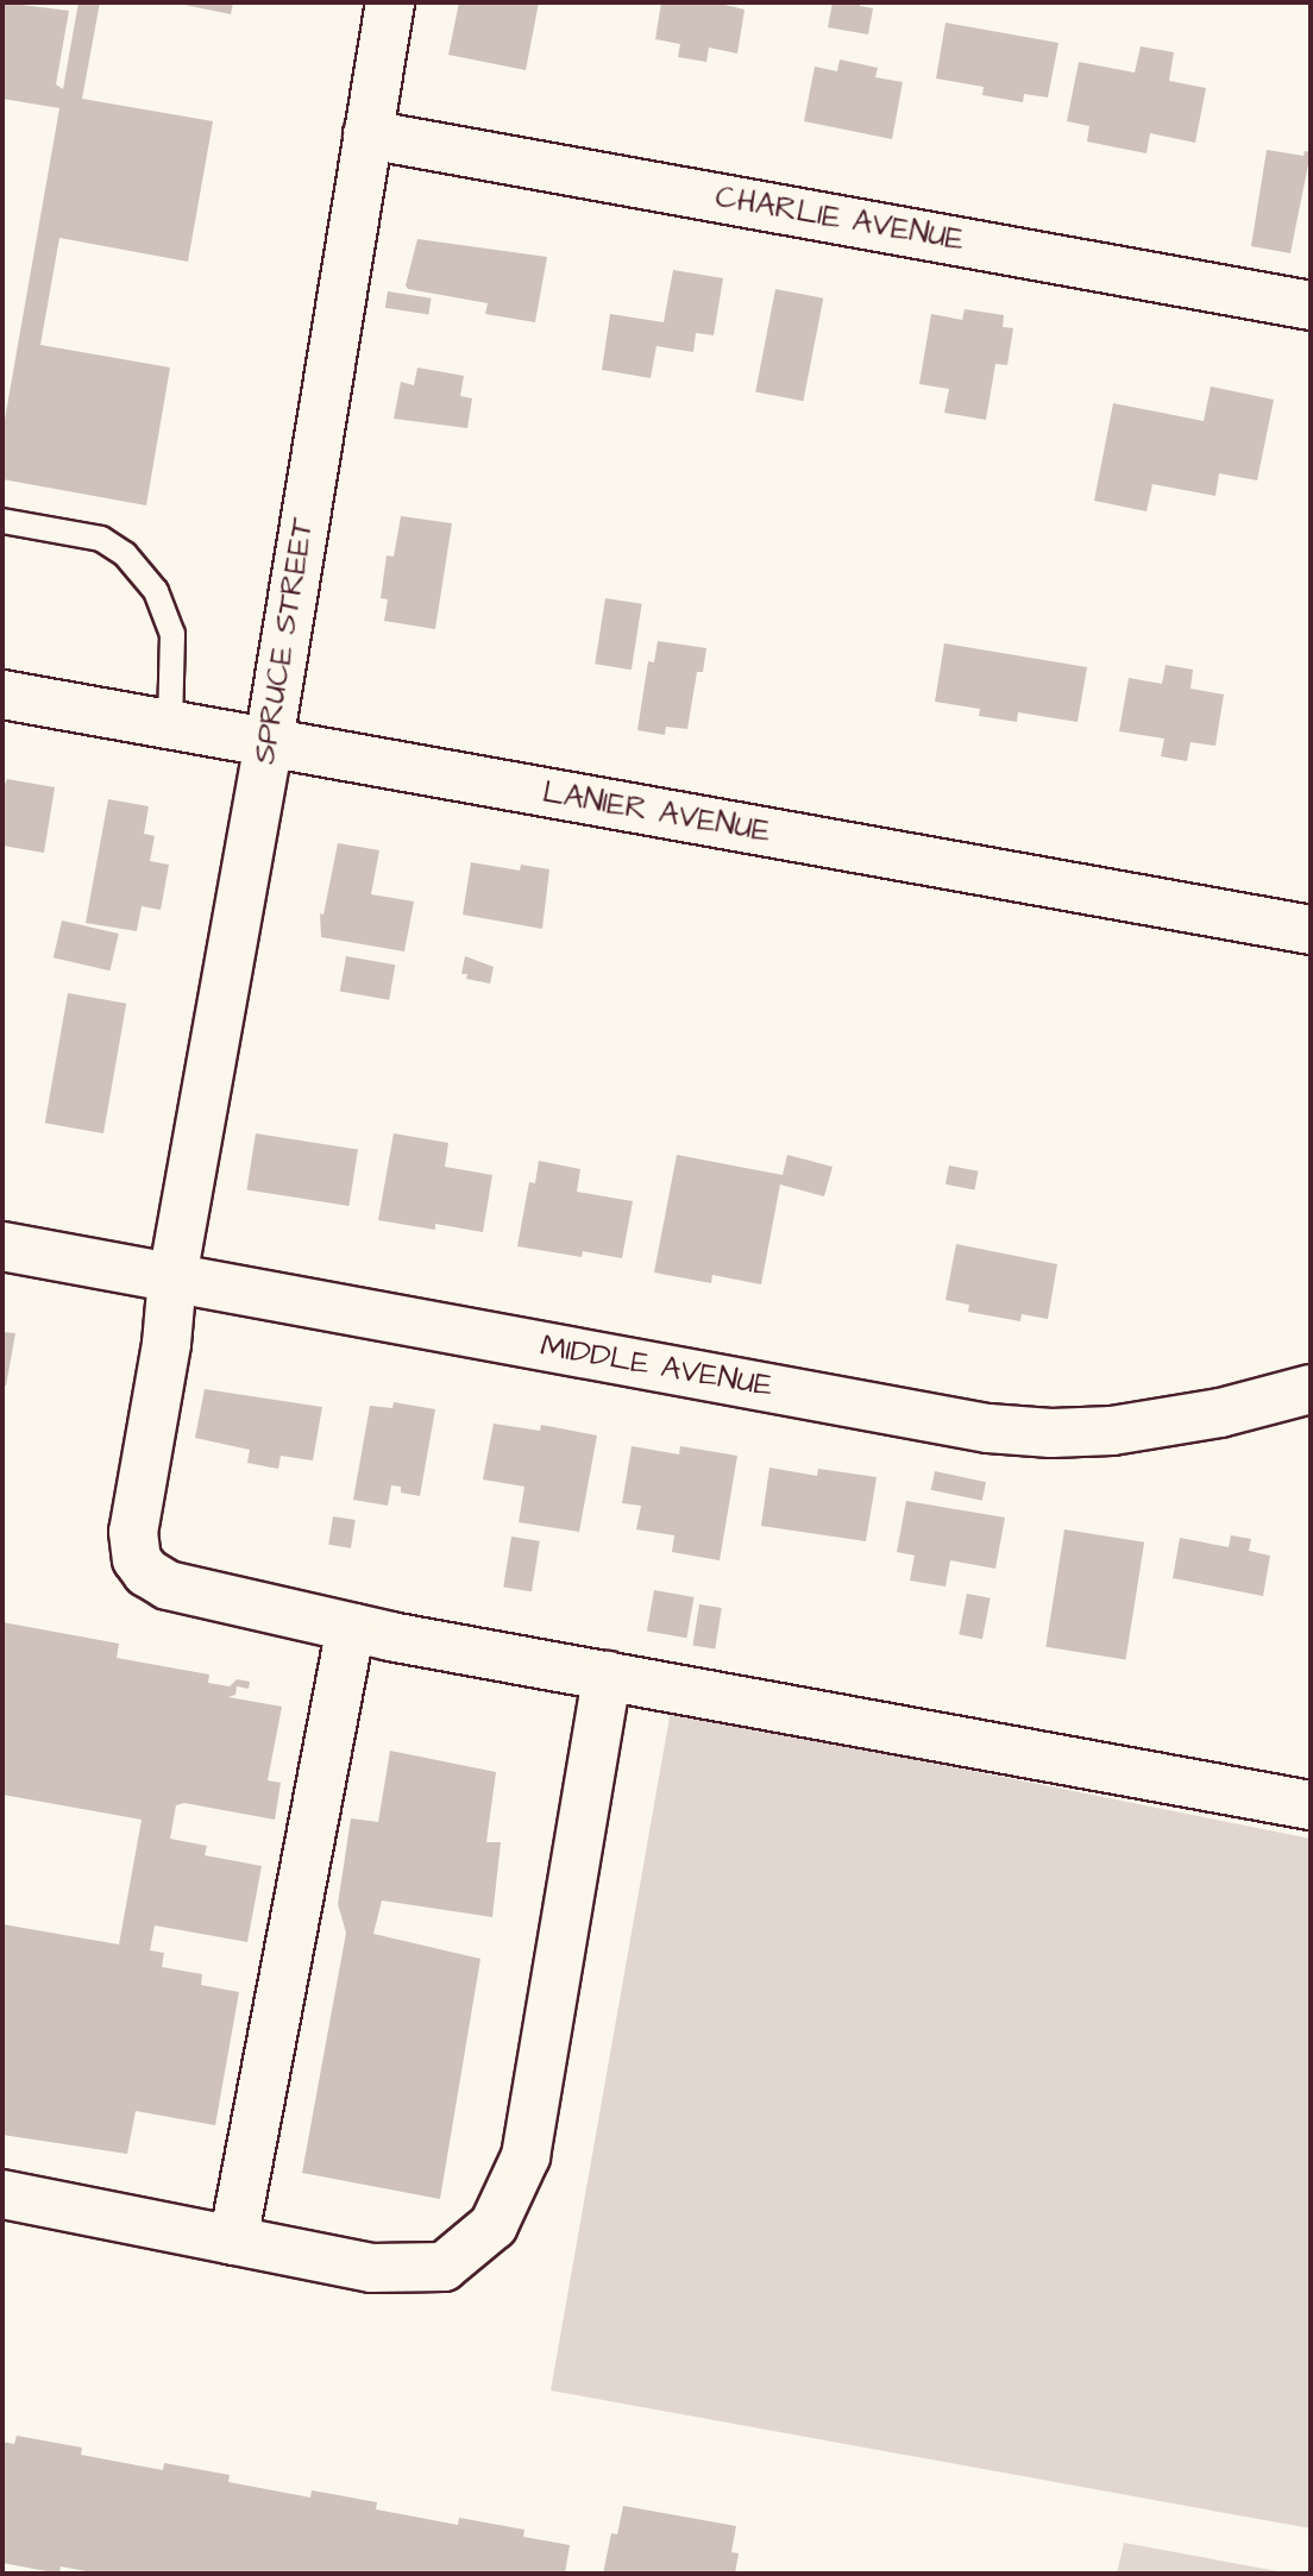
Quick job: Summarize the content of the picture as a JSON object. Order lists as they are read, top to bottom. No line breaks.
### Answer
{"streets":{"street":["CHARLIE AVENUE","SPRUCE STREET","LANIER AVENUE","MIDDLE AVENUE"]},"crossings":[["CHARLIE AVENUE","SPRUCE STREET"],["SPRUCE STREET","LANIER AVENUE"],["SPRUCE STREET","MIDDLE AVENUE"]]}
